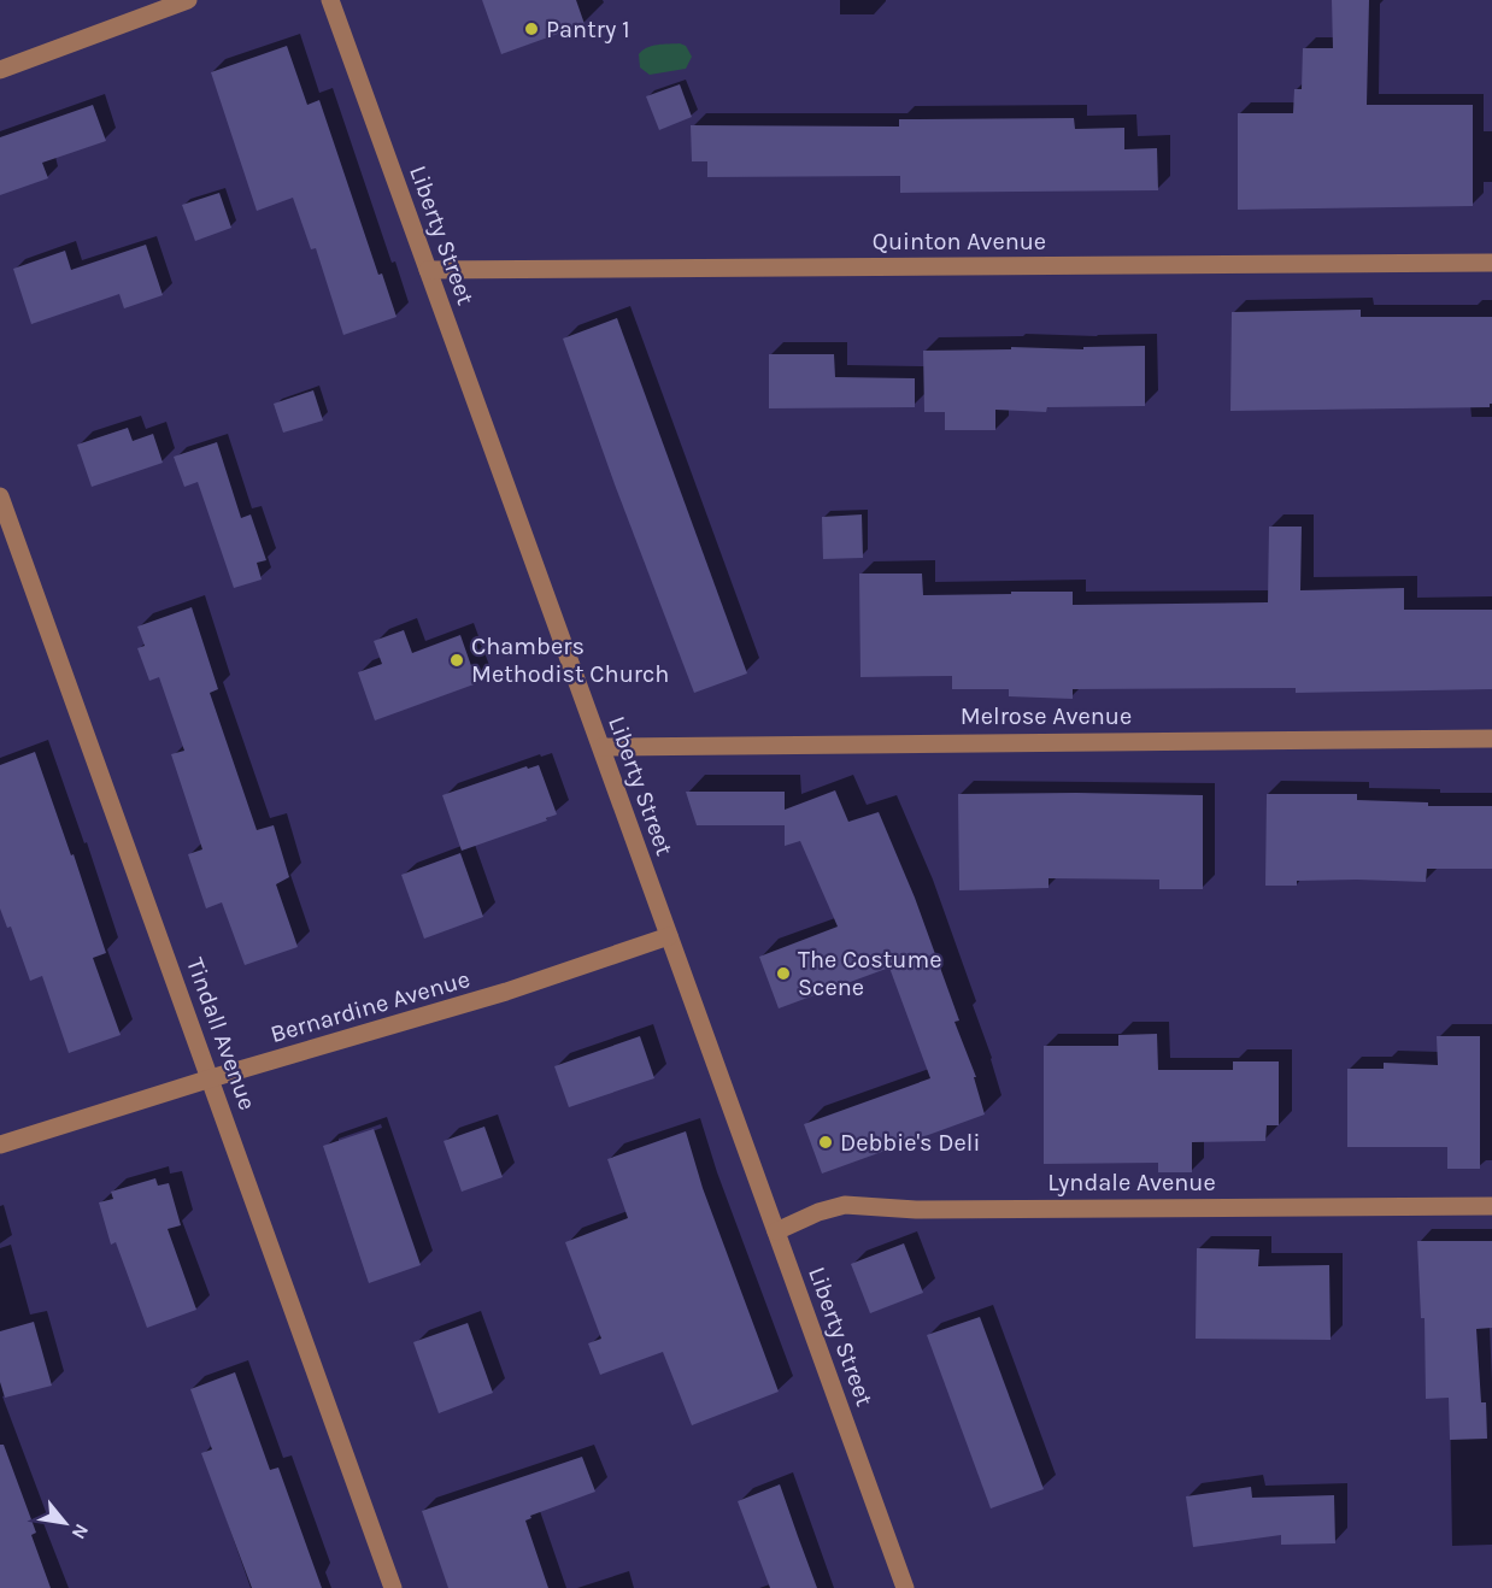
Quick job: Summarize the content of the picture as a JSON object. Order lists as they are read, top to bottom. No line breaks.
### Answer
{"streets":{"street":["Liberty Street","Quinton Avenue","Melrose Avenue","Bernardine Avenue","Tindall Avenue","Lyndale Avenue"]},"crossings":[["Liberty Street","Quinton Avenue"],["Liberty Street","Melrose Avenue"],["Liberty Street","Bernardine Avenue"],["Liberty Street","Lyndale Avenue"],["Bernardine Avenue","Tindall Avenue"]],"places":["Pantry 1","Chambers Methodist Church","The Costume Scene","Debbie's Deli"],"north":"bottom right"}
